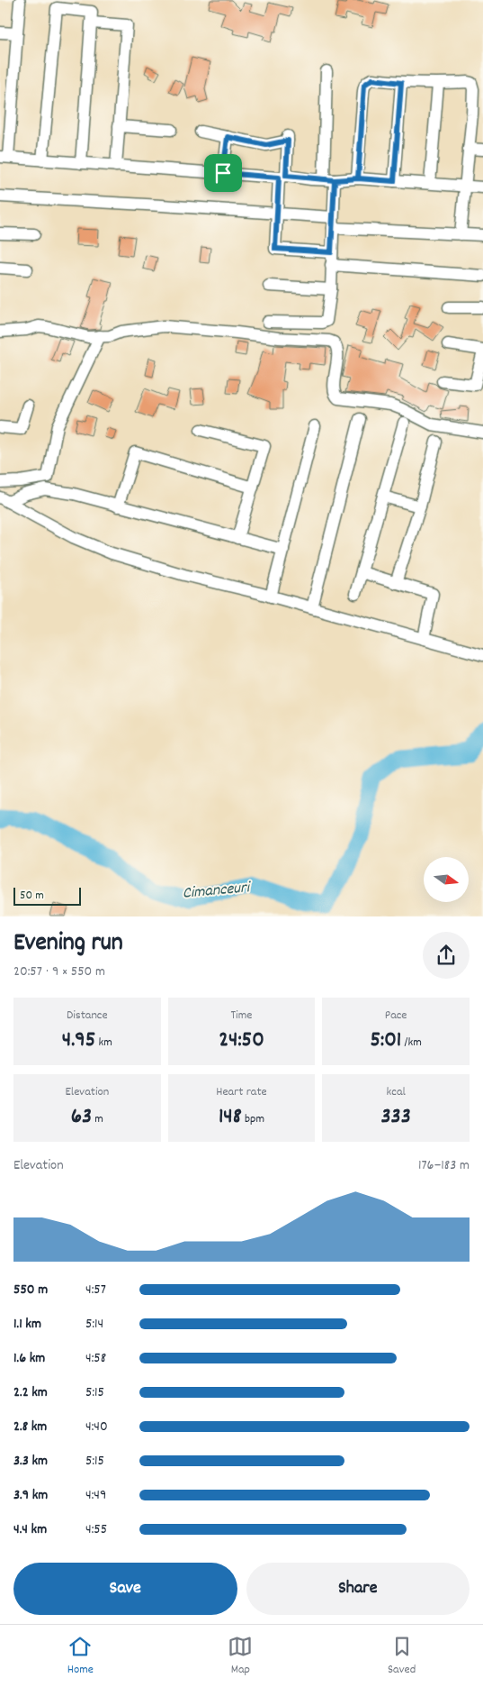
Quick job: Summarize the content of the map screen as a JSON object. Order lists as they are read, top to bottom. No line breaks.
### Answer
{"water":["Cimanceuri"],"scale_bar":"50 m","north":"right","page":{"scale":"50 m","heading":["Evening run","20:57 · 9 × 550 m"],"stats":[["Distance","4.95 km"],["Time","24:50"],["Pace","5:01 /km"],["Elevation","63 m"],["Heart rate","148 bpm"],["kcal","333"]],"chart":["Elevation","176–183 m"],"list":[{"name":"550 m","note":"4:57"},{"name":"1.1 km","note":"5:14"},{"name":"1.6 km","note":"4:58"},{"name":"2.2 km","note":"5:15"},{"name":"2.8 km","note":"4:40"},{"name":"3.3 km","note":"5:15"},{"name":"3.9 km","note":"4:49"},{"name":"4.4 km","note":"4:55"}],"buttons":["Save","Share"],"tabs":["Home","Map","Saved"]}}
